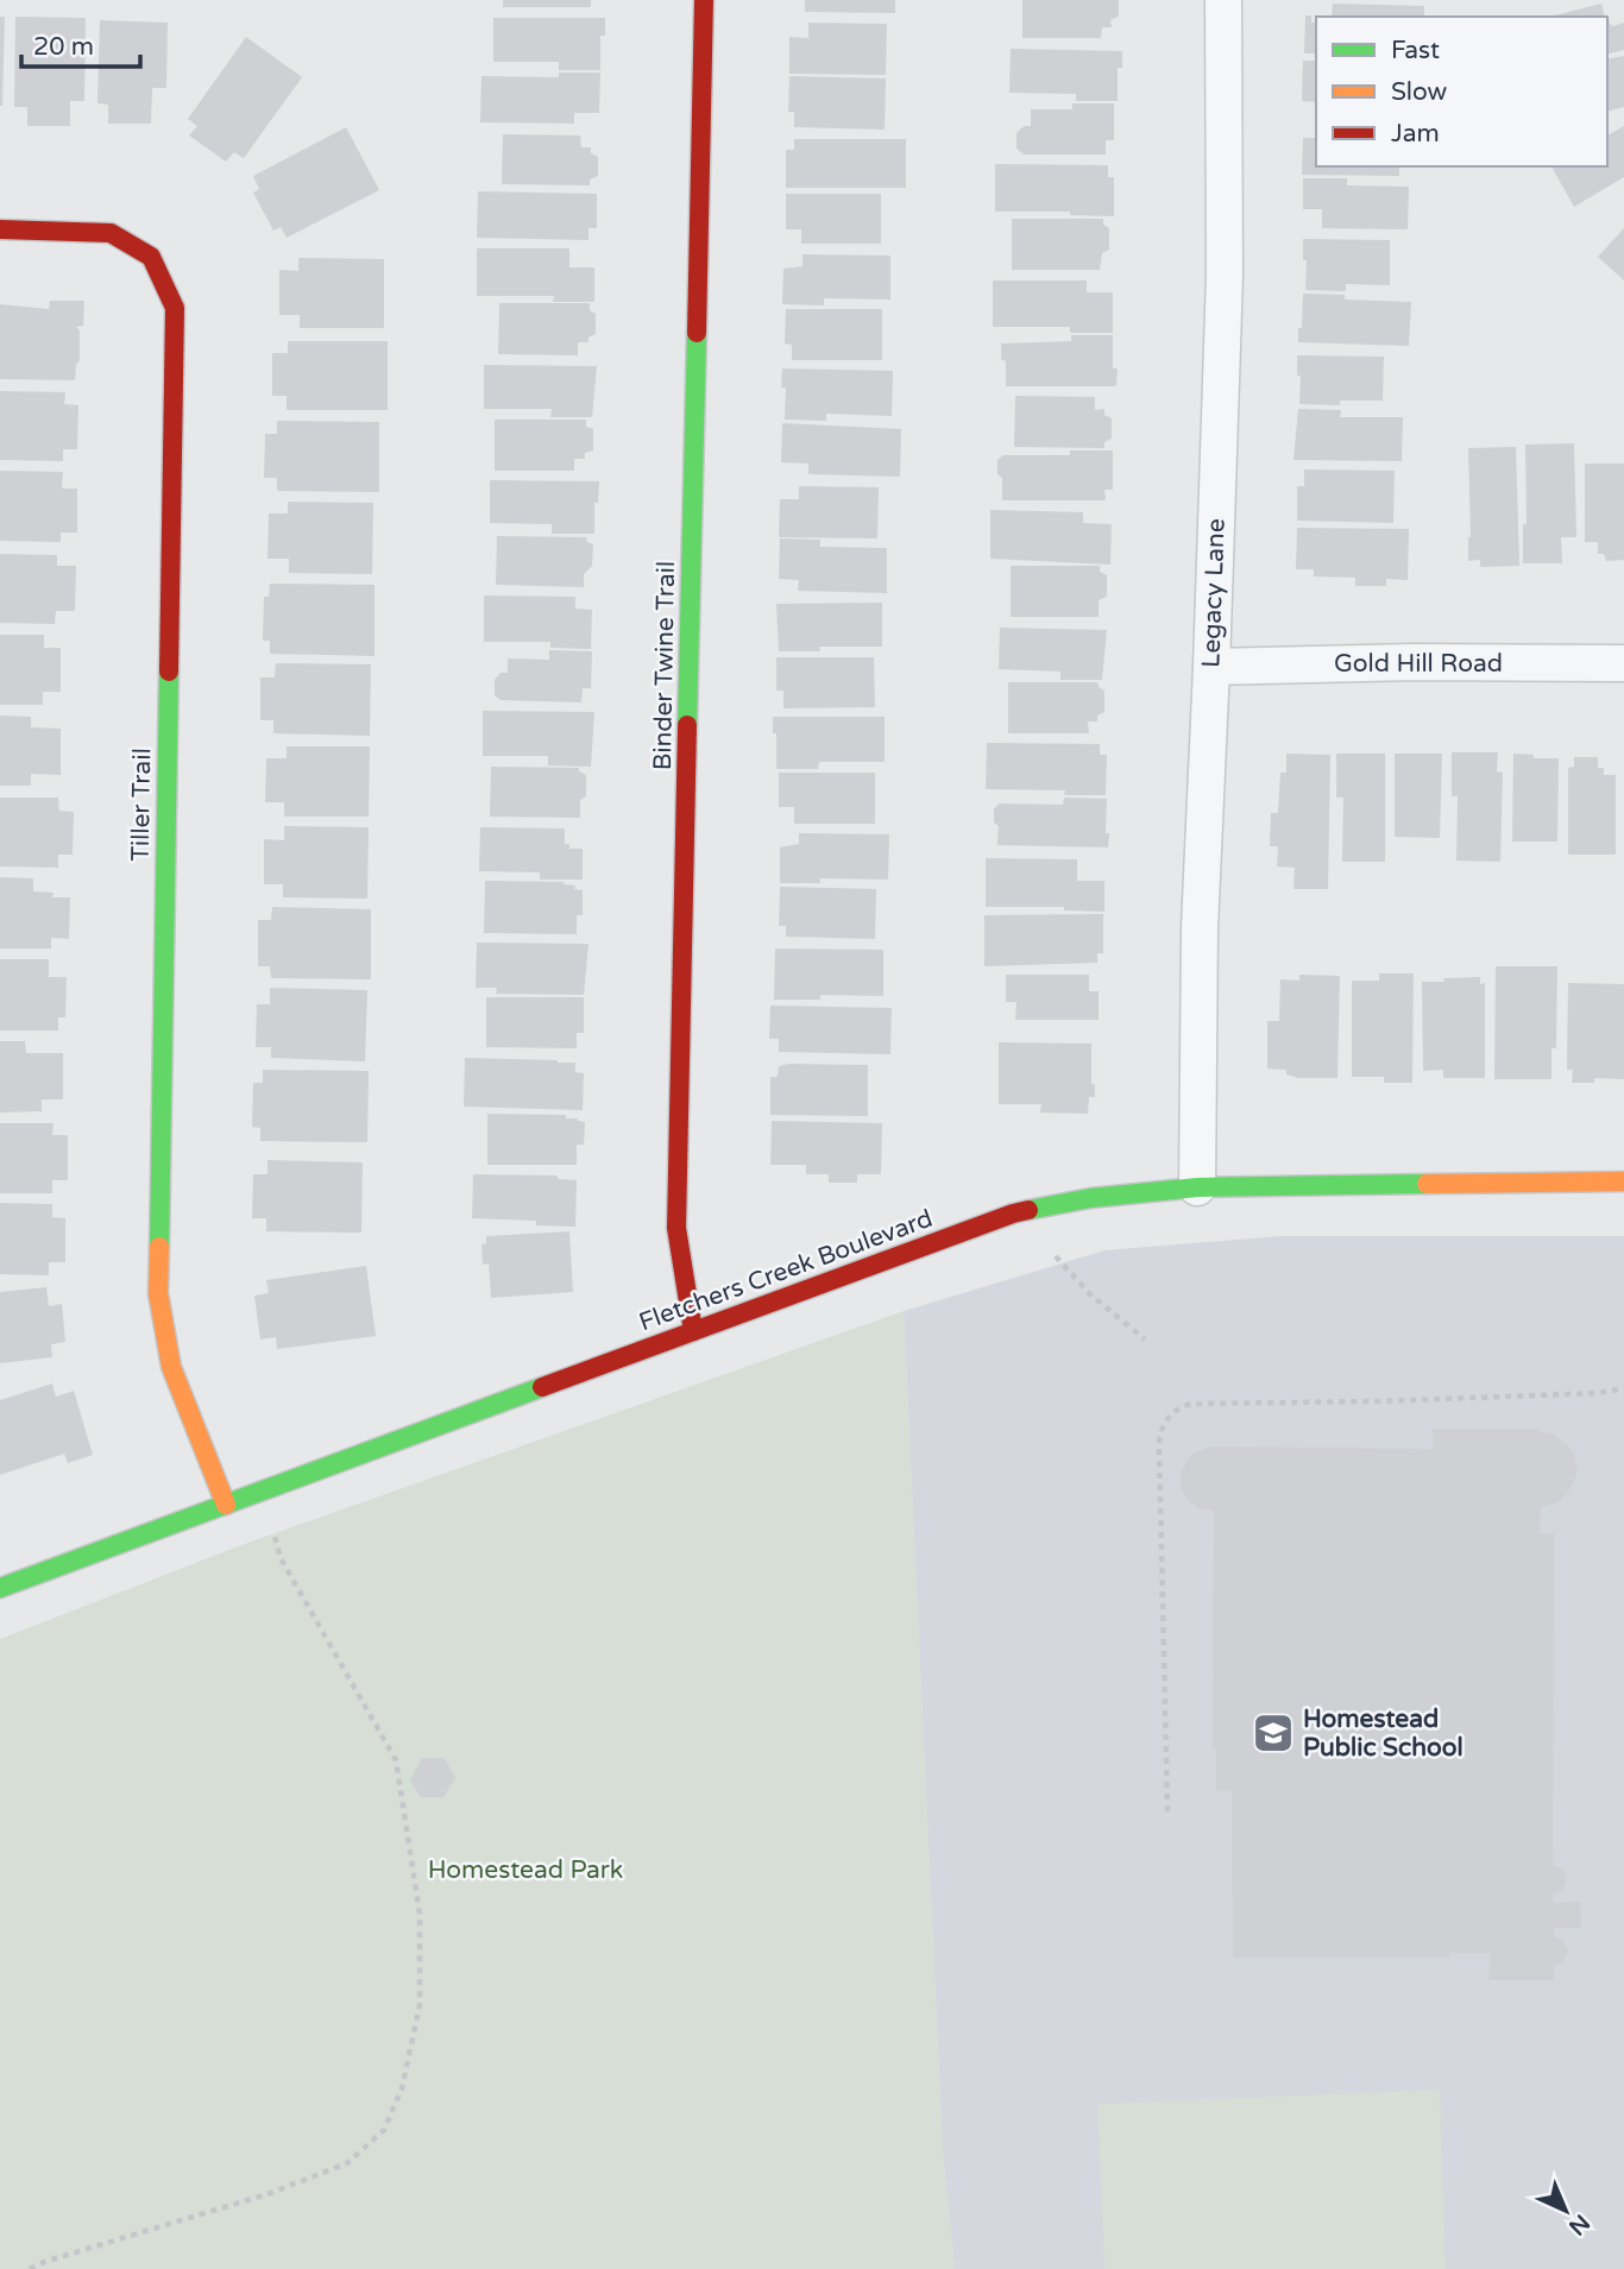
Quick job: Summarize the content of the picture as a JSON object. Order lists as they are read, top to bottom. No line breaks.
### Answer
{"streets":{"street":["Legacy Lane","Gold Hill Road","Binder Twine Trail","Tiller Trail","Fletchers Creek Boulevard"]},"crossings":[["Legacy Lane","Gold Hill Road"],["Legacy Lane","Fletchers Creek Boulevard"],["Binder Twine Trail","Fletchers Creek Boulevard"],["Tiller Trail","Fletchers Creek Boulevard"]],"parks":["Homestead Park"],"places":{"school or university":["Homestead Public School"]},"legend":["Fast","Slow","Jam"],"scale_bar":"20 m","north":"bottom right"}
